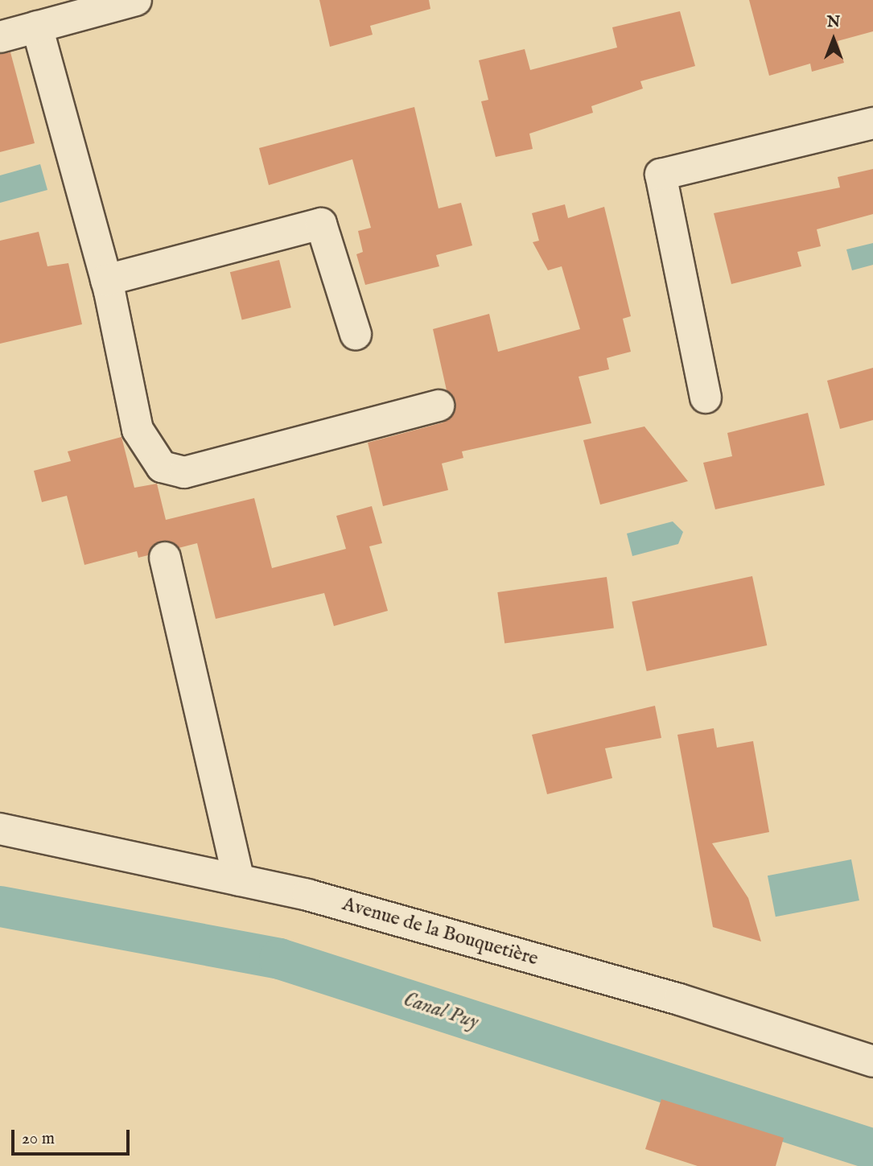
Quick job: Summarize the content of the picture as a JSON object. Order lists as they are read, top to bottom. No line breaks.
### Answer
{"streets":{"street":["Avenue de la Bouquetière"]},"water":["Canal Puy"],"scale_bar":"20 m","north":"top"}
